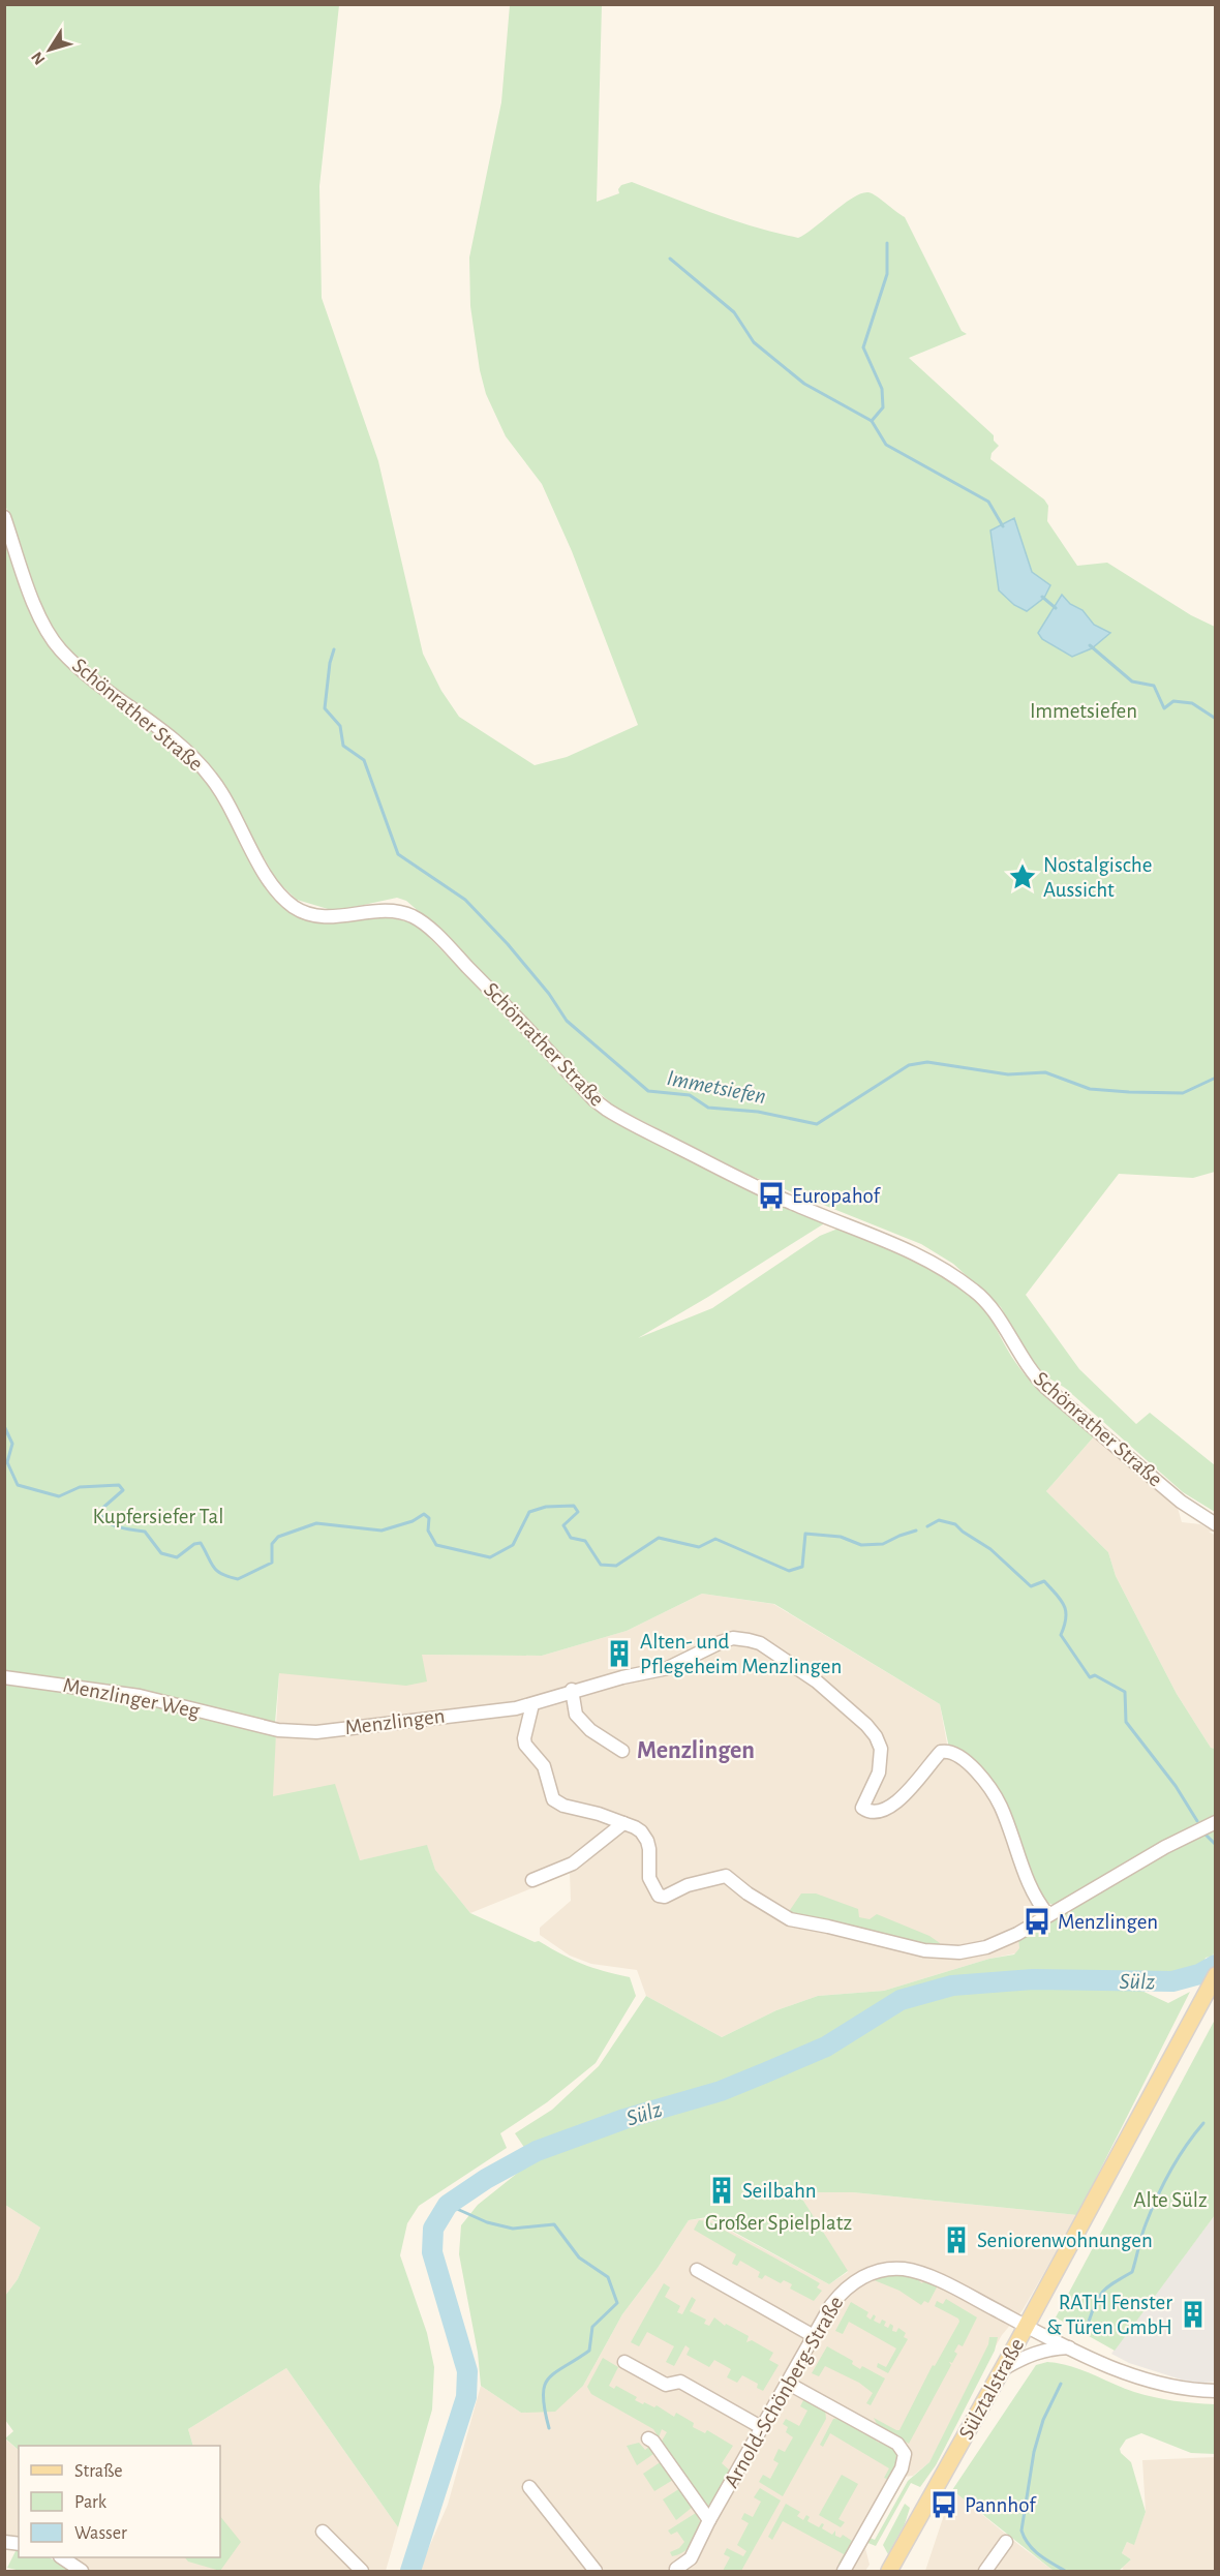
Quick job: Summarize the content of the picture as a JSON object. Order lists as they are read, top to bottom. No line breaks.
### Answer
{"streets":{"main road":["Sülztalstraße"],"street":["Schönrather Straße","Menzlinger Weg","Menzlingen","Arnold-Schönberg-Straße"]},"crossings":[["Menzlinger Weg","Menzlingen"],["Sülztalstraße","Arnold-Schönberg-Straße"]],"districts":["Menzlingen"],"water":["Immetsiefen","Sülz"],"parks":["Immetsiefen","Kupfersiefer Tal","Alte Sülz","Großer Spielplatz"],"places":{"place":["Nostalgische Aussicht"],"bus stop":["Europahof","Menzlingen","Pannhof"],"building":["Alten- und Pflegeheim Menzlingen","Seilbahn","Seniorenwohnungen","RATH Fenster & Türen GmbH"]},"legend":["Straße","Park","Wasser"],"north":"bottom left"}
